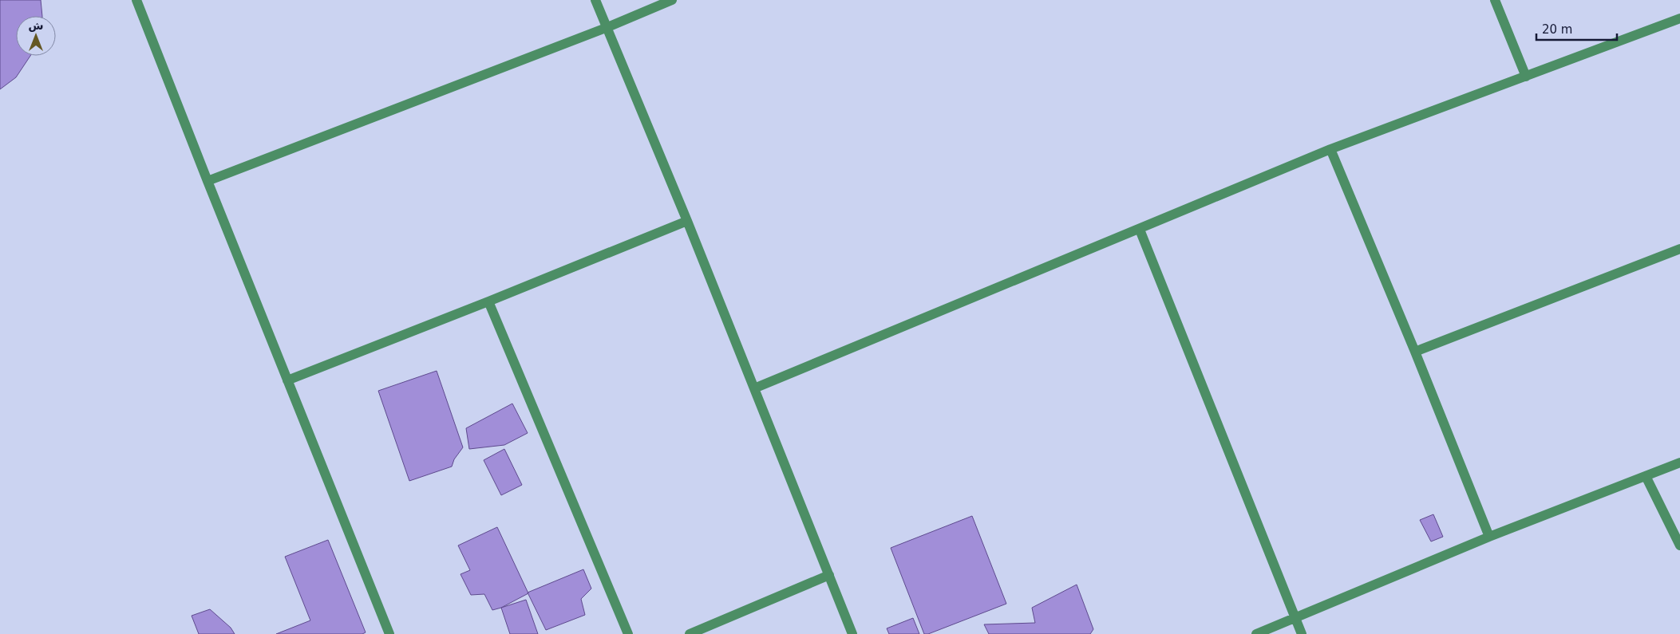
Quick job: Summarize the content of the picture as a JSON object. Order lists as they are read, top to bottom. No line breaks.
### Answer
{"scale_bar":"20 m","north":"top"}
